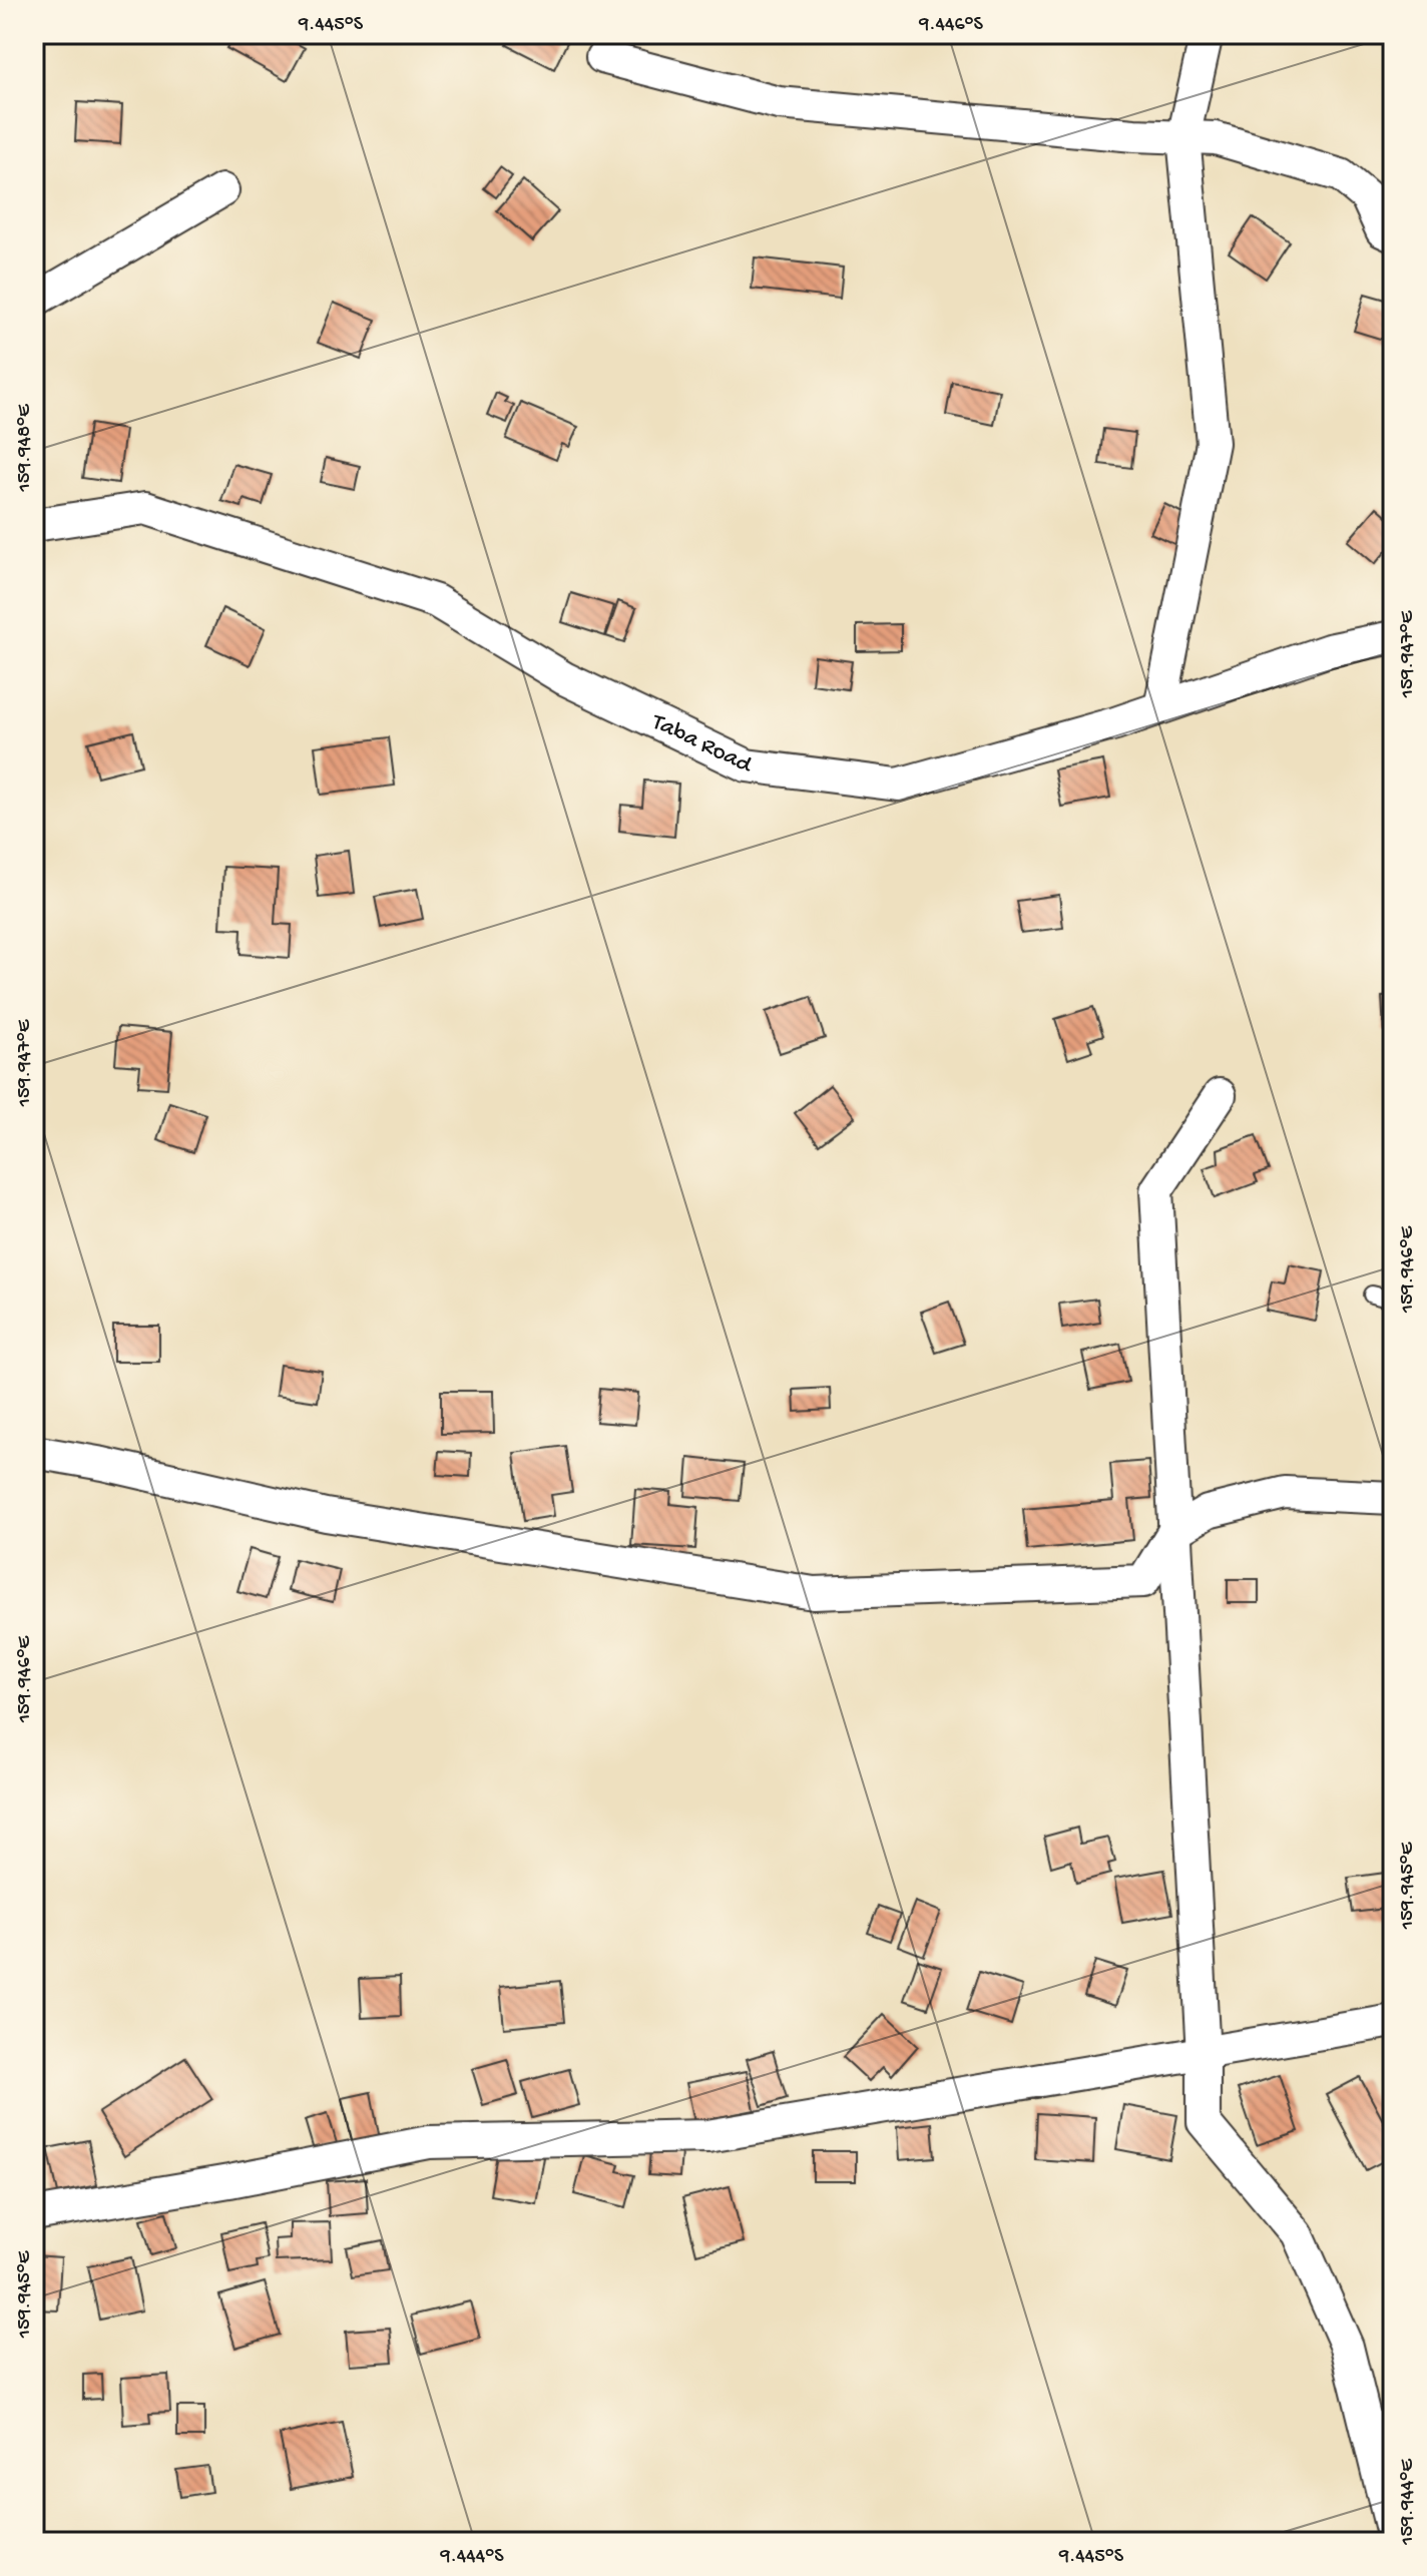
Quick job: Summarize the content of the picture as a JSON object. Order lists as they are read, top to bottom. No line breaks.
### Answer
{"streets":{"street":["Taba Road"]},"coordinates":["9.445°S","9.446°S","159.948°E","159.947°E","159.946°E","159.945°E","159.944°E","9.444°S"]}
